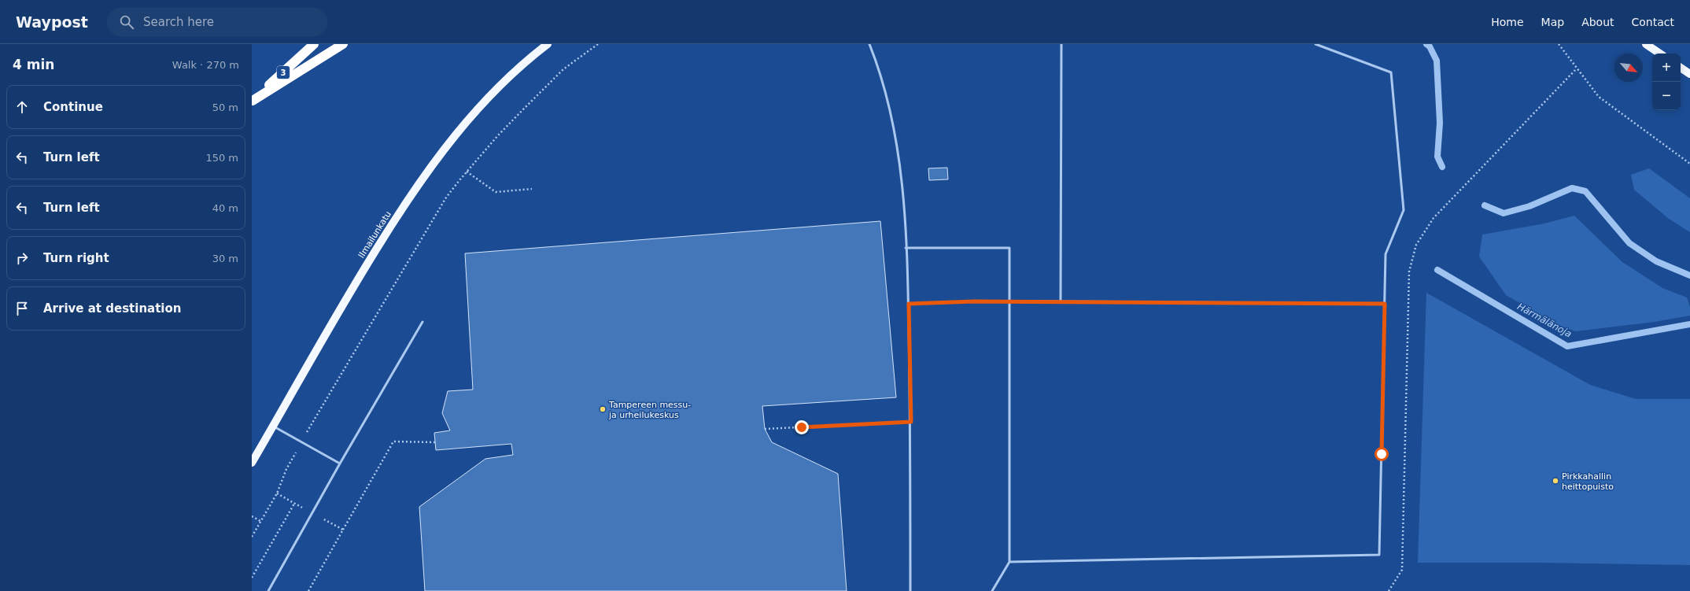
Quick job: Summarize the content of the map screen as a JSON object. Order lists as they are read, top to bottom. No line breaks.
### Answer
{"streets":{"highway":["3"],"main road":["Ilmailunkatu"]},"water":["Härmälänoja"],"places":["Tampereen messu- ja urheilukeskus","Pirkkahallin heittopuisto"],"north":"bottom right","page":{"header":"Waypost","search":"Search here","nav":["Home","Map","About","Contact"],"heading":["4 min","Walk · 270 m"],"map_buttons":["+","−"],"list":[["Continue","50 m"],["Turn left","150 m"],["Turn left","40 m"],["Turn right","30 m"],"Arrive at destination"]}}
